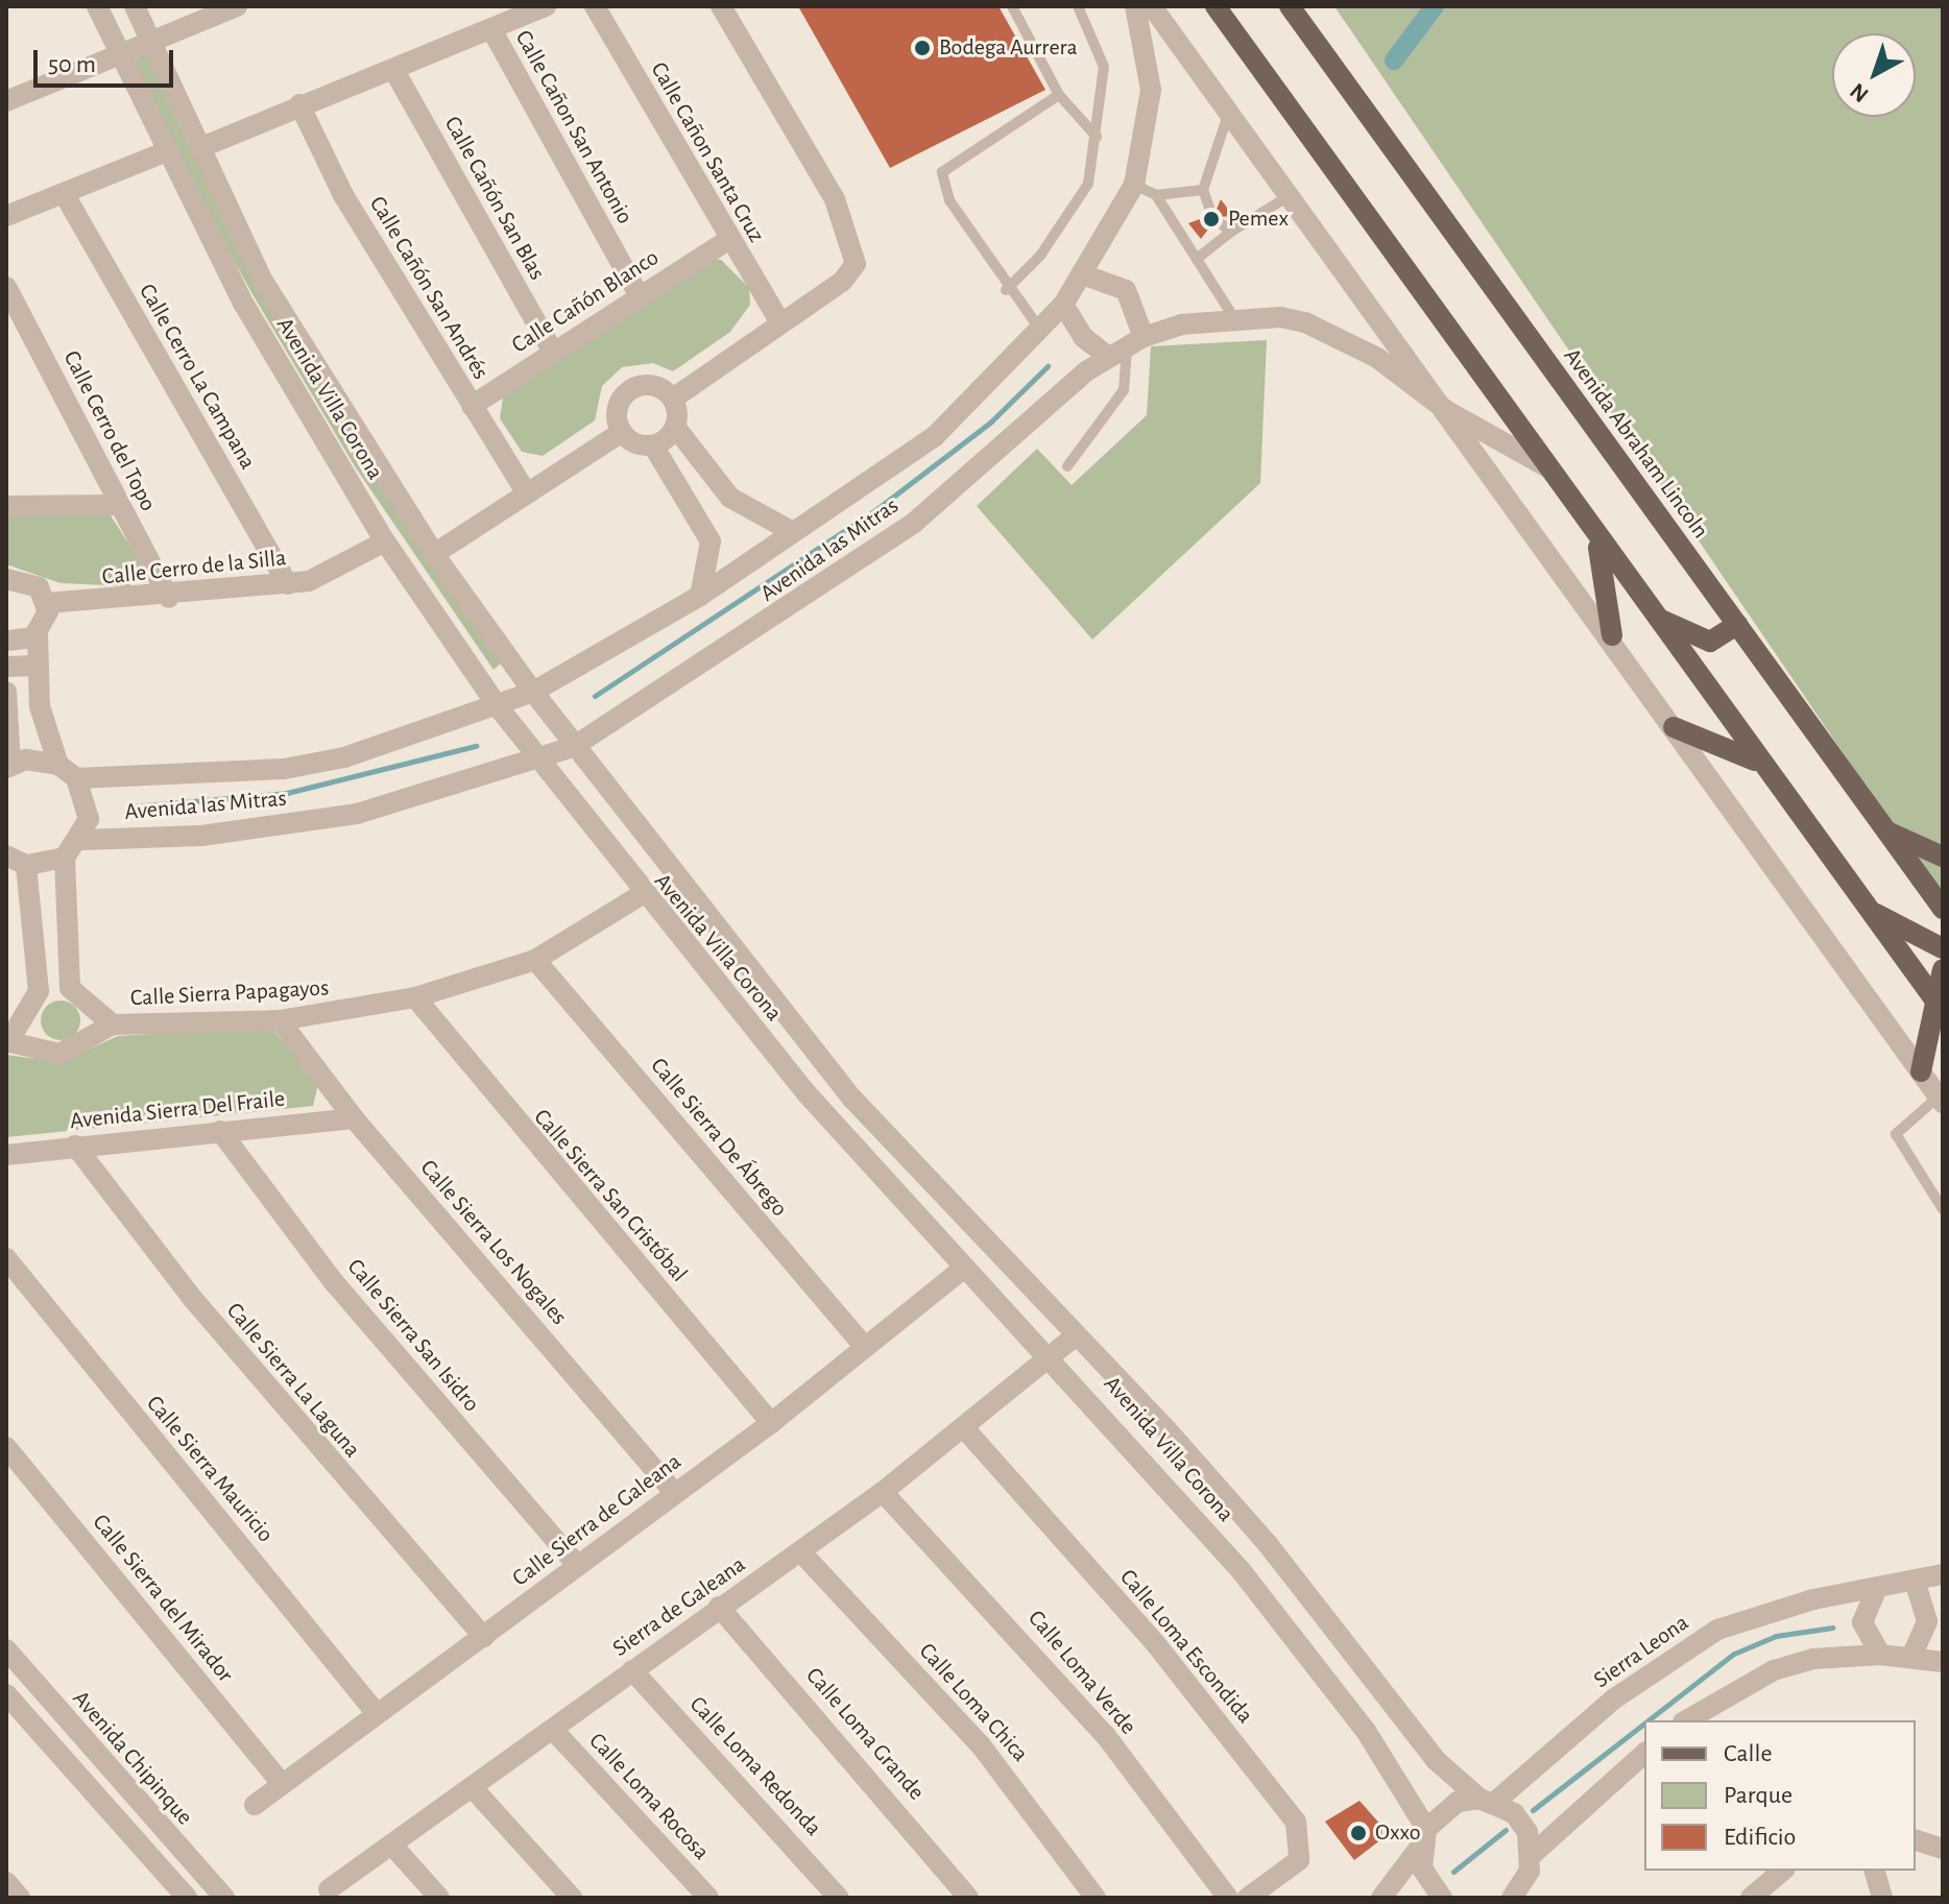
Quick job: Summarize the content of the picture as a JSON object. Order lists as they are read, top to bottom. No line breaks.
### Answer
{"streets":{"main road":["Avenida Abraham Lincoln"],"street":["Calle Cañon San Antonio","Calle Cañon Santa Cruz","Calle Cañón San Blas","Calle Cañón San Andrés","Calle Cañón Blanco","Calle Cerro La Campana","Avenida Villa Corona","Calle Cerro del Topo","Avenida las Mitras","Calle Cerro de la Silla","Calle Sierra Papagayos","Avenida Sierra Del Fraile","Calle Sierra De Ábrego","Calle Sierra San Cristóbal","Calle Sierra Los Nogales","Calle Sierra San Isidro","Calle Sierra La Laguna","Calle Sierra Mauricio","Calle Sierra de Galeana","Calle Sierra del Mirador","Sierra de Galeana","Calle Loma Escondida","Sierra Leona","Calle Loma Verde","Calle Loma Chica","Calle Loma Grande","Avenida Chipinque","Calle Loma Redonda","Calle Loma Rocosa"]},"crossings":[["Calle Cañon San Antonio","Calle Cañón Blanco"],["Calle Cañon Santa Cruz","Calle Cañón Blanco"],["Calle Cañón San Blas","Calle Cañón Blanco"],["Calle Cañón San Andrés","Calle Cañón Blanco"],["Calle Cerro La Campana","Calle Cerro de la Silla"],["Avenida Villa Corona","Avenida las Mitras"],["Avenida Villa Corona","Calle Cerro de la Silla"],["Avenida Villa Corona","Calle Sierra Papagayos"],["Avenida Villa Corona","Calle Sierra de Galeana"],["Avenida Villa Corona","Sierra de Galeana"],["Avenida Villa Corona","Sierra Leona"],["Calle Cerro del Topo","Calle Cerro de la Silla"],["Calle Sierra Papagayos","Calle Sierra De Ábrego"],["Calle Sierra Papagayos","Calle Sierra San Cristóbal"],["Calle Sierra Papagayos","Calle Sierra Los Nogales"],["Avenida Sierra Del Fraile","Calle Sierra Los Nogales"],["Avenida Sierra Del Fraile","Calle Sierra San Isidro"],["Avenida Sierra Del Fraile","Calle Sierra La Laguna"],["Calle Sierra De Ábrego","Calle Sierra de Galeana"],["Calle Sierra San Cristóbal","Calle Sierra de Galeana"],["Calle Sierra Los Nogales","Calle Sierra de Galeana"],["Calle Sierra San Isidro","Calle Sierra de Galeana"],["Calle Sierra La Laguna","Calle Sierra de Galeana"],["Calle Sierra Mauricio","Calle Sierra de Galeana"],["Calle Sierra de Galeana","Calle Sierra del Mirador"],["Sierra de Galeana","Calle Loma Escondida"],["Sierra de Galeana","Calle Loma Verde"],["Sierra de Galeana","Calle Loma Chica"],["Sierra de Galeana","Calle Loma Grande"],["Sierra de Galeana","Calle Loma Redonda"],["Sierra de Galeana","Calle Loma Rocosa"]],"places":["Bodega Aurrera","Pemex","Oxxo"],"legend":["Calle","Parque","Edificio"],"scale_bar":"50 m","north":"bottom left"}
